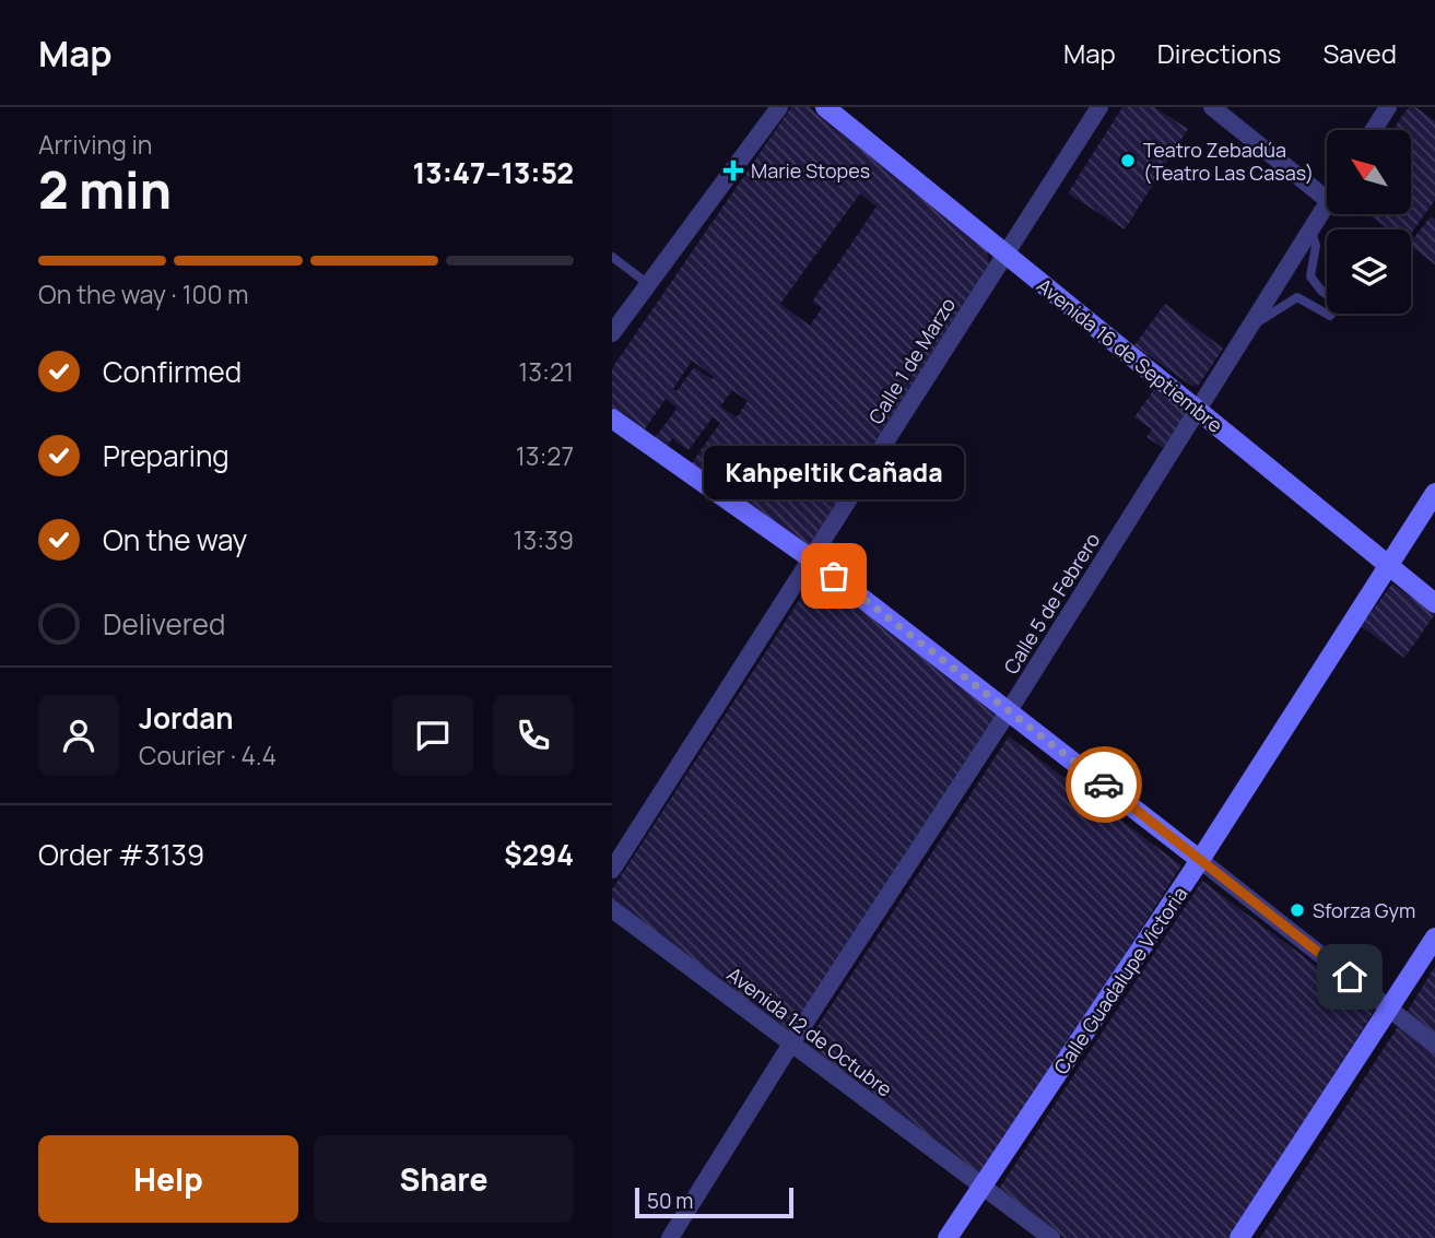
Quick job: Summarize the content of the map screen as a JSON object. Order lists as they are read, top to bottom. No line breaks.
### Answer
{"streets":{"main road":["Avenida 16 de Septiembre","Calle Guadalupe Victoria"],"street":["Calle 1 de Marzo","Calle 5 de Febrero","Avenida 12 de Octubre"]},"crossings":[["Avenida 16 de Septiembre","Calle 1 de Marzo"],["Avenida 16 de Septiembre","Calle 5 de Febrero"],["Avenida 16 de Septiembre","Calle Guadalupe Victoria"],["Calle 5 de Febrero","Avenida 12 de Octubre"],["Calle Guadalupe Victoria","Avenida 12 de Octubre"]],"places":{"other":["Teatro Zebadúa (Teatro Las Casas)","Kahpeltik Cañada","Sforza Gym"],"health":["Marie Stopes"]},"scale_bar":"50 m","north":"top left","page":{"header":"Map","nav":["Map","Directions","Saved"],"heading":["2 min","Arriving in","13:47–13:52"],"panel":["Jordan","Courier · 4.4","Order #3139","$294"],"bar":"On the way · 100 m","list":[["Confirmed","13:21"],["Preparing","13:27"],["On the way","13:39"],"Delivered"],"bubble":"Kahpeltik Cañada","buttons":["Help","Share"],"scale":"50 m"}}
